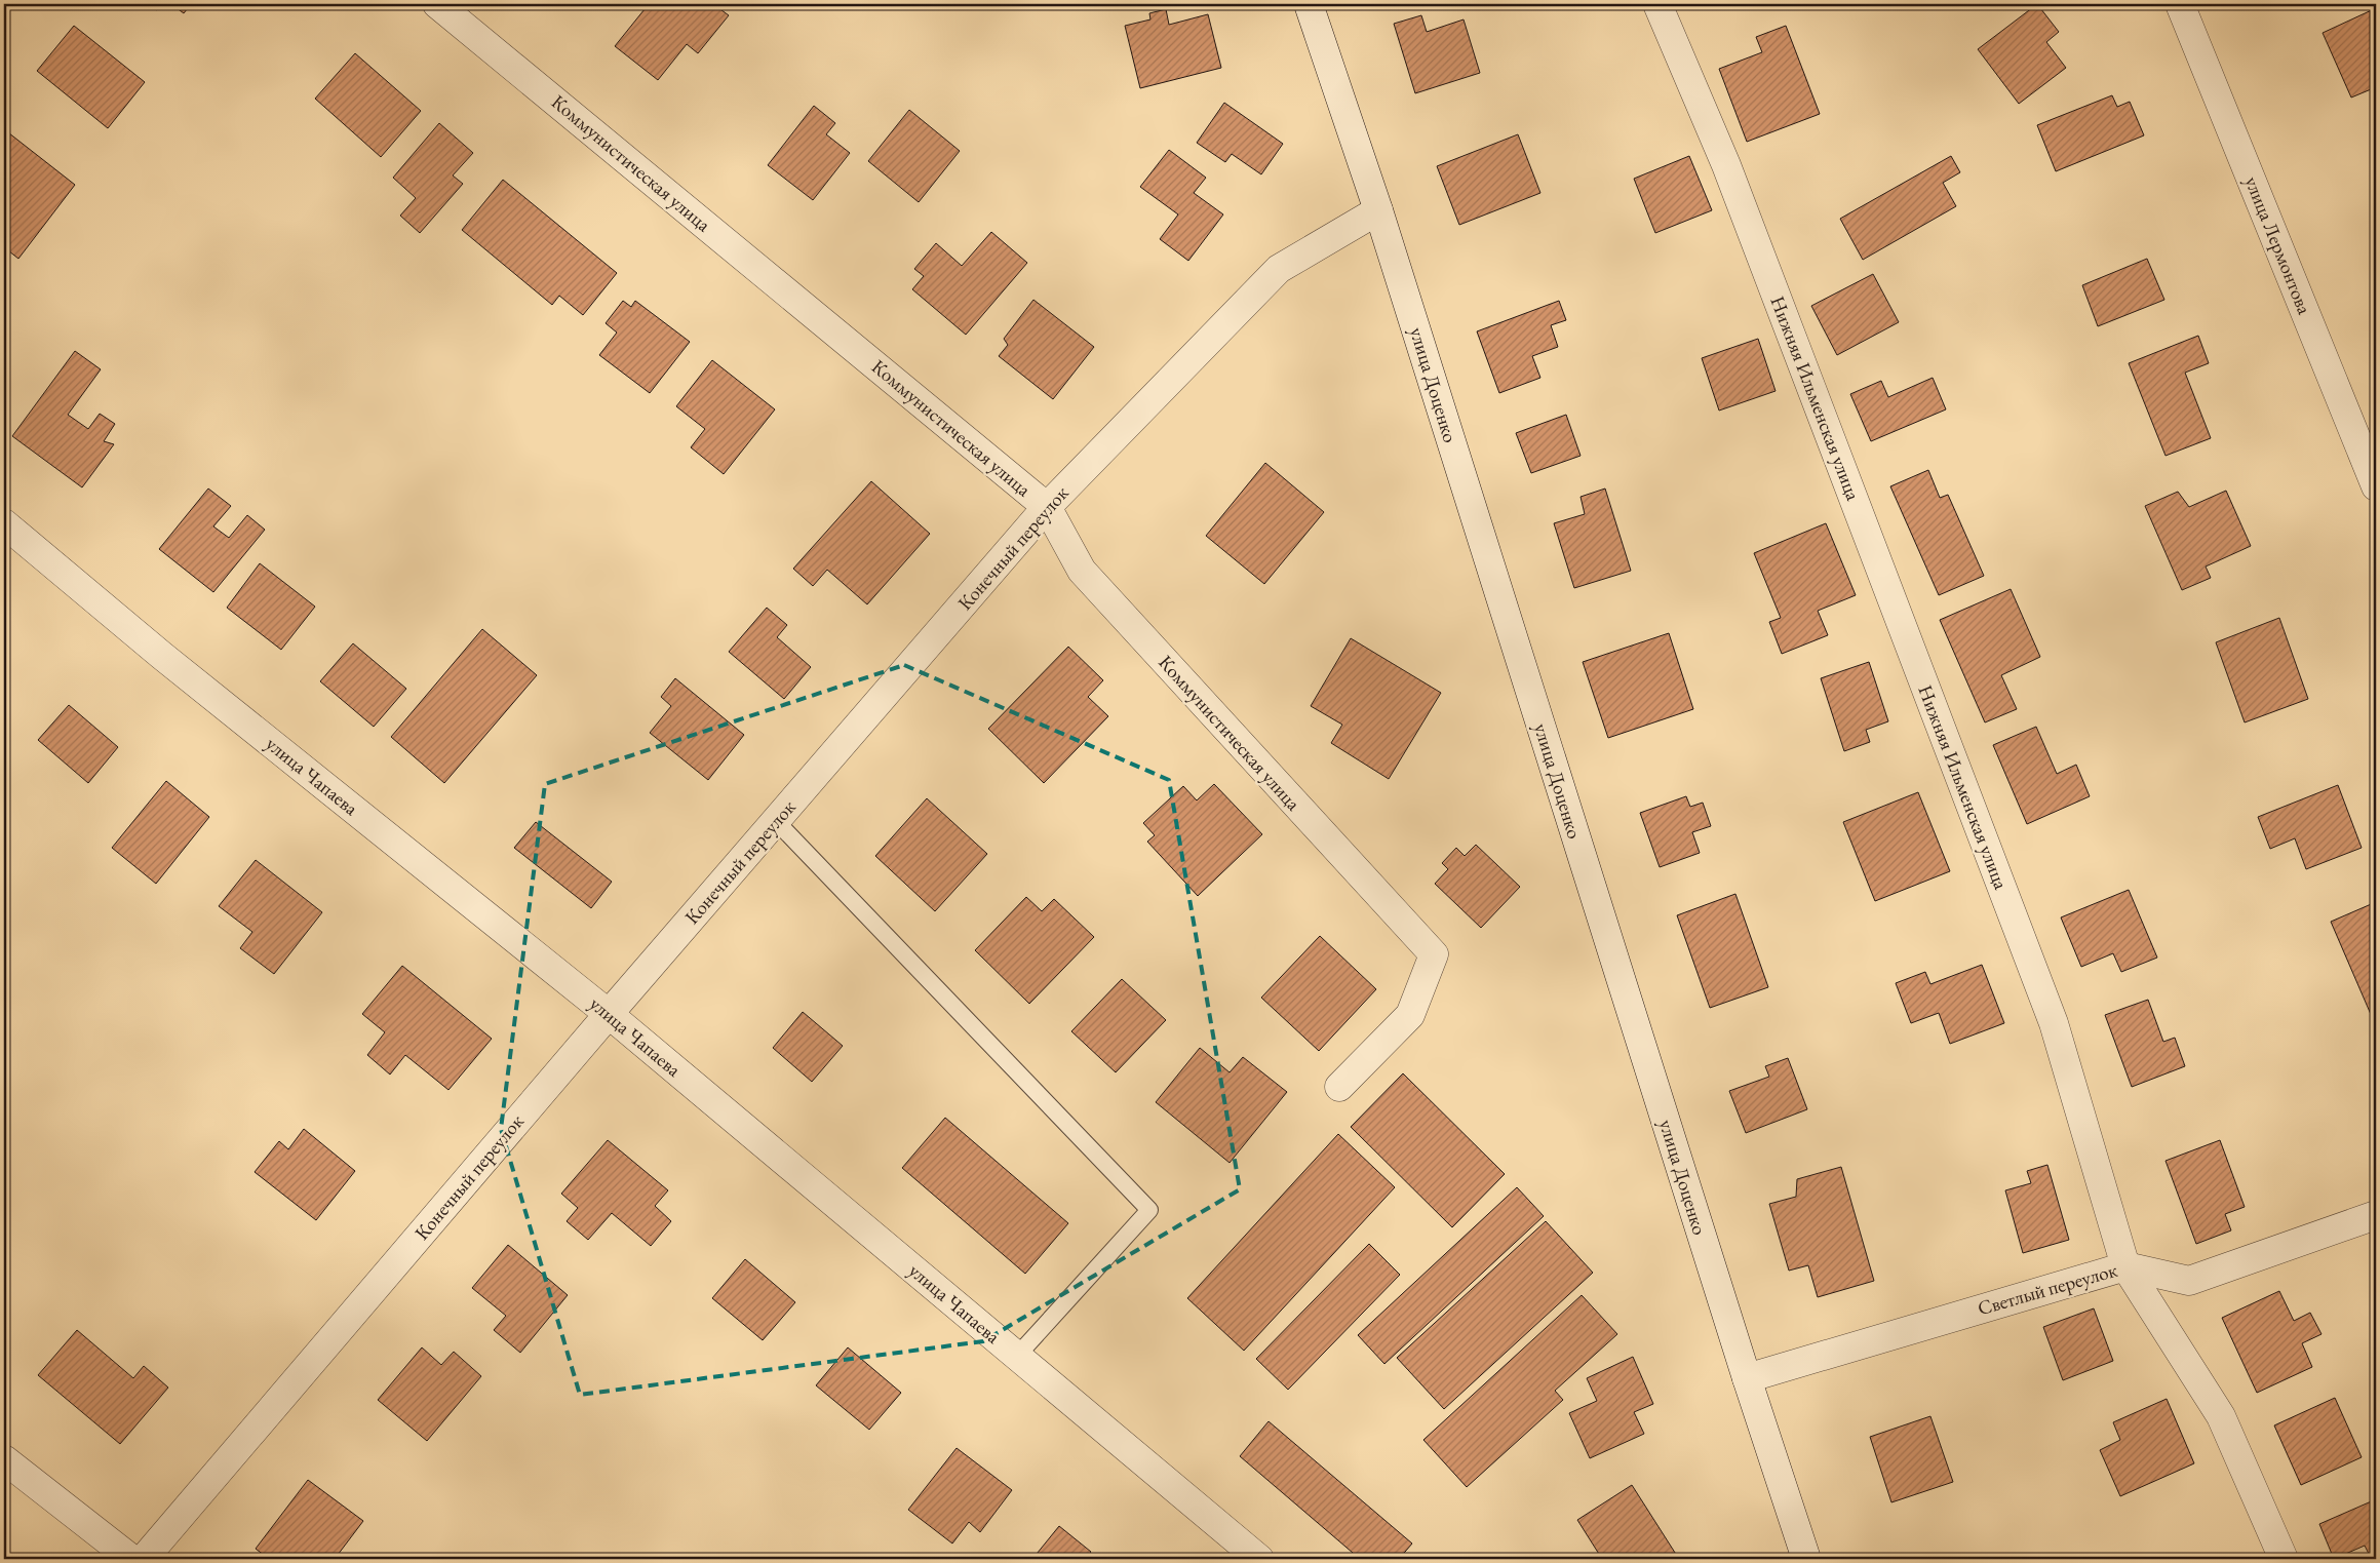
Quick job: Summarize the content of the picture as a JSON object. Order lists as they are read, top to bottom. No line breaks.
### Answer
{"streets":{"street":["Коммунистическая улица","улица Лермонтова","улица Доценко","Нижняя Ильменская улица","Конечный переулок","улица Чапаева","Светлый переулок"]},"crossings":[["Коммунистическая улица","Конечный переулок"],["улица Доценко","Конечный переулок"],["улица Доценко","Светлый переулок"],["Нижняя Ильменская улица","Светлый переулок"],["Конечный переулок","улица Чапаева"]]}
